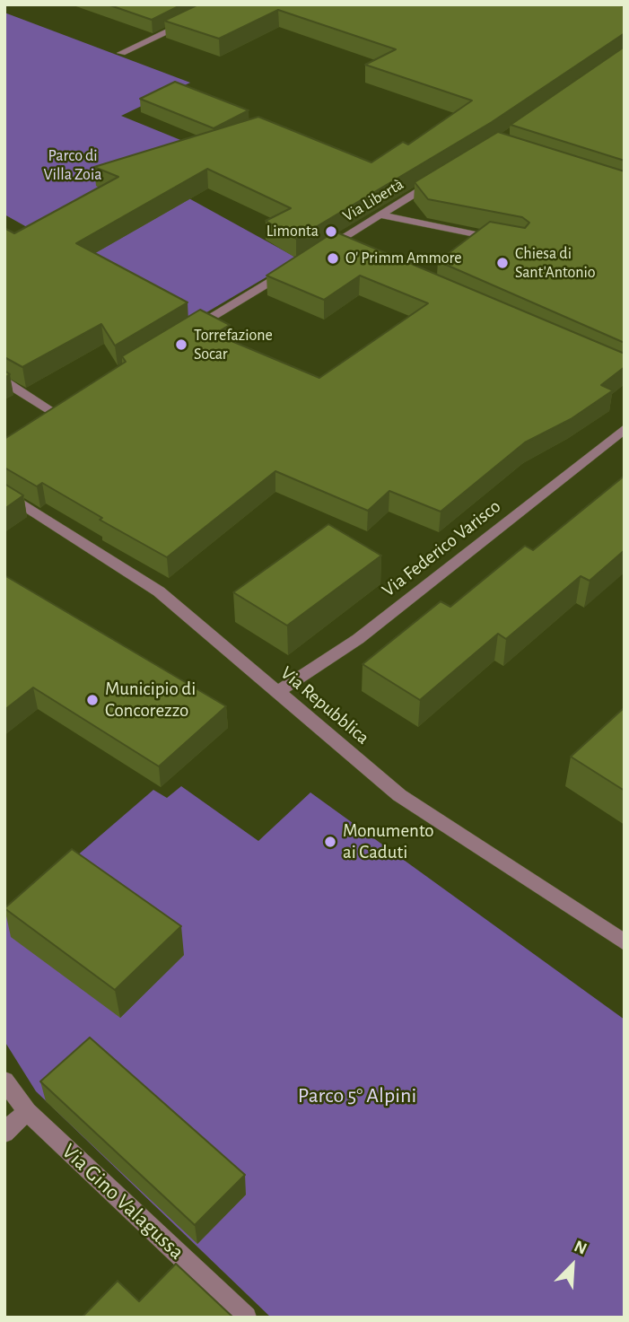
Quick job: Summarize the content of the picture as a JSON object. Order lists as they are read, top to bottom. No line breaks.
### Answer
{"streets":{"street":["Via Libertà","Via Federico Varisco","Via Repubblica","Via Gino Valagussa"]},"crossings":[["Via Federico Varisco","Via Repubblica"]],"parks":["Parco di Villa Zoia","Parco 5° Alpini"],"places":["Limonta","O' Primm Ammore","Chiesa di Sant'Antonio","Torrefazione Socar","Municipio di Concorezzo","Monumento ai Caduti"],"north":"top right"}
